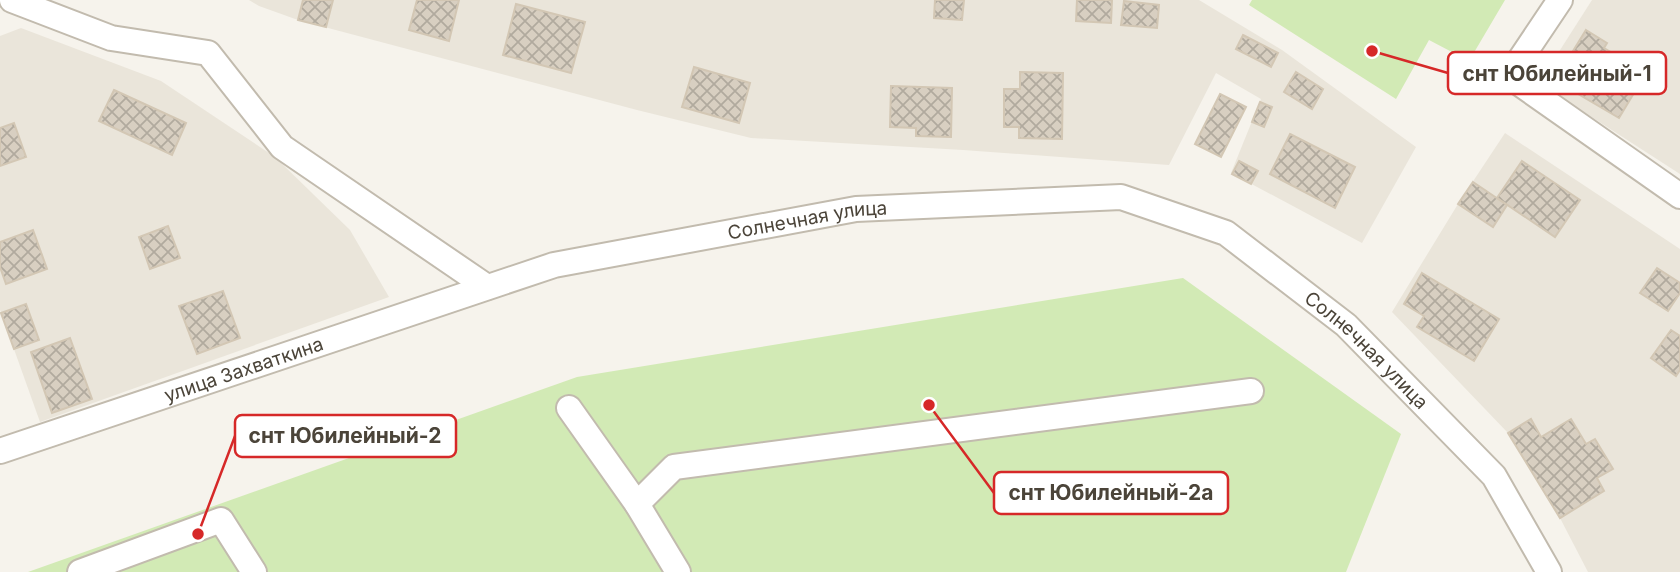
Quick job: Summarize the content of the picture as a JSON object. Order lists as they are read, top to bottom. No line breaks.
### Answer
{"streets":{"street":["Солнечная улица","улица Захваткина"]},"crossings":[["Солнечная улица","улица Захваткина"]],"places":["снт Юбилейный-1","снт Юбилейный-2а","снт Юбилейный-2"]}
